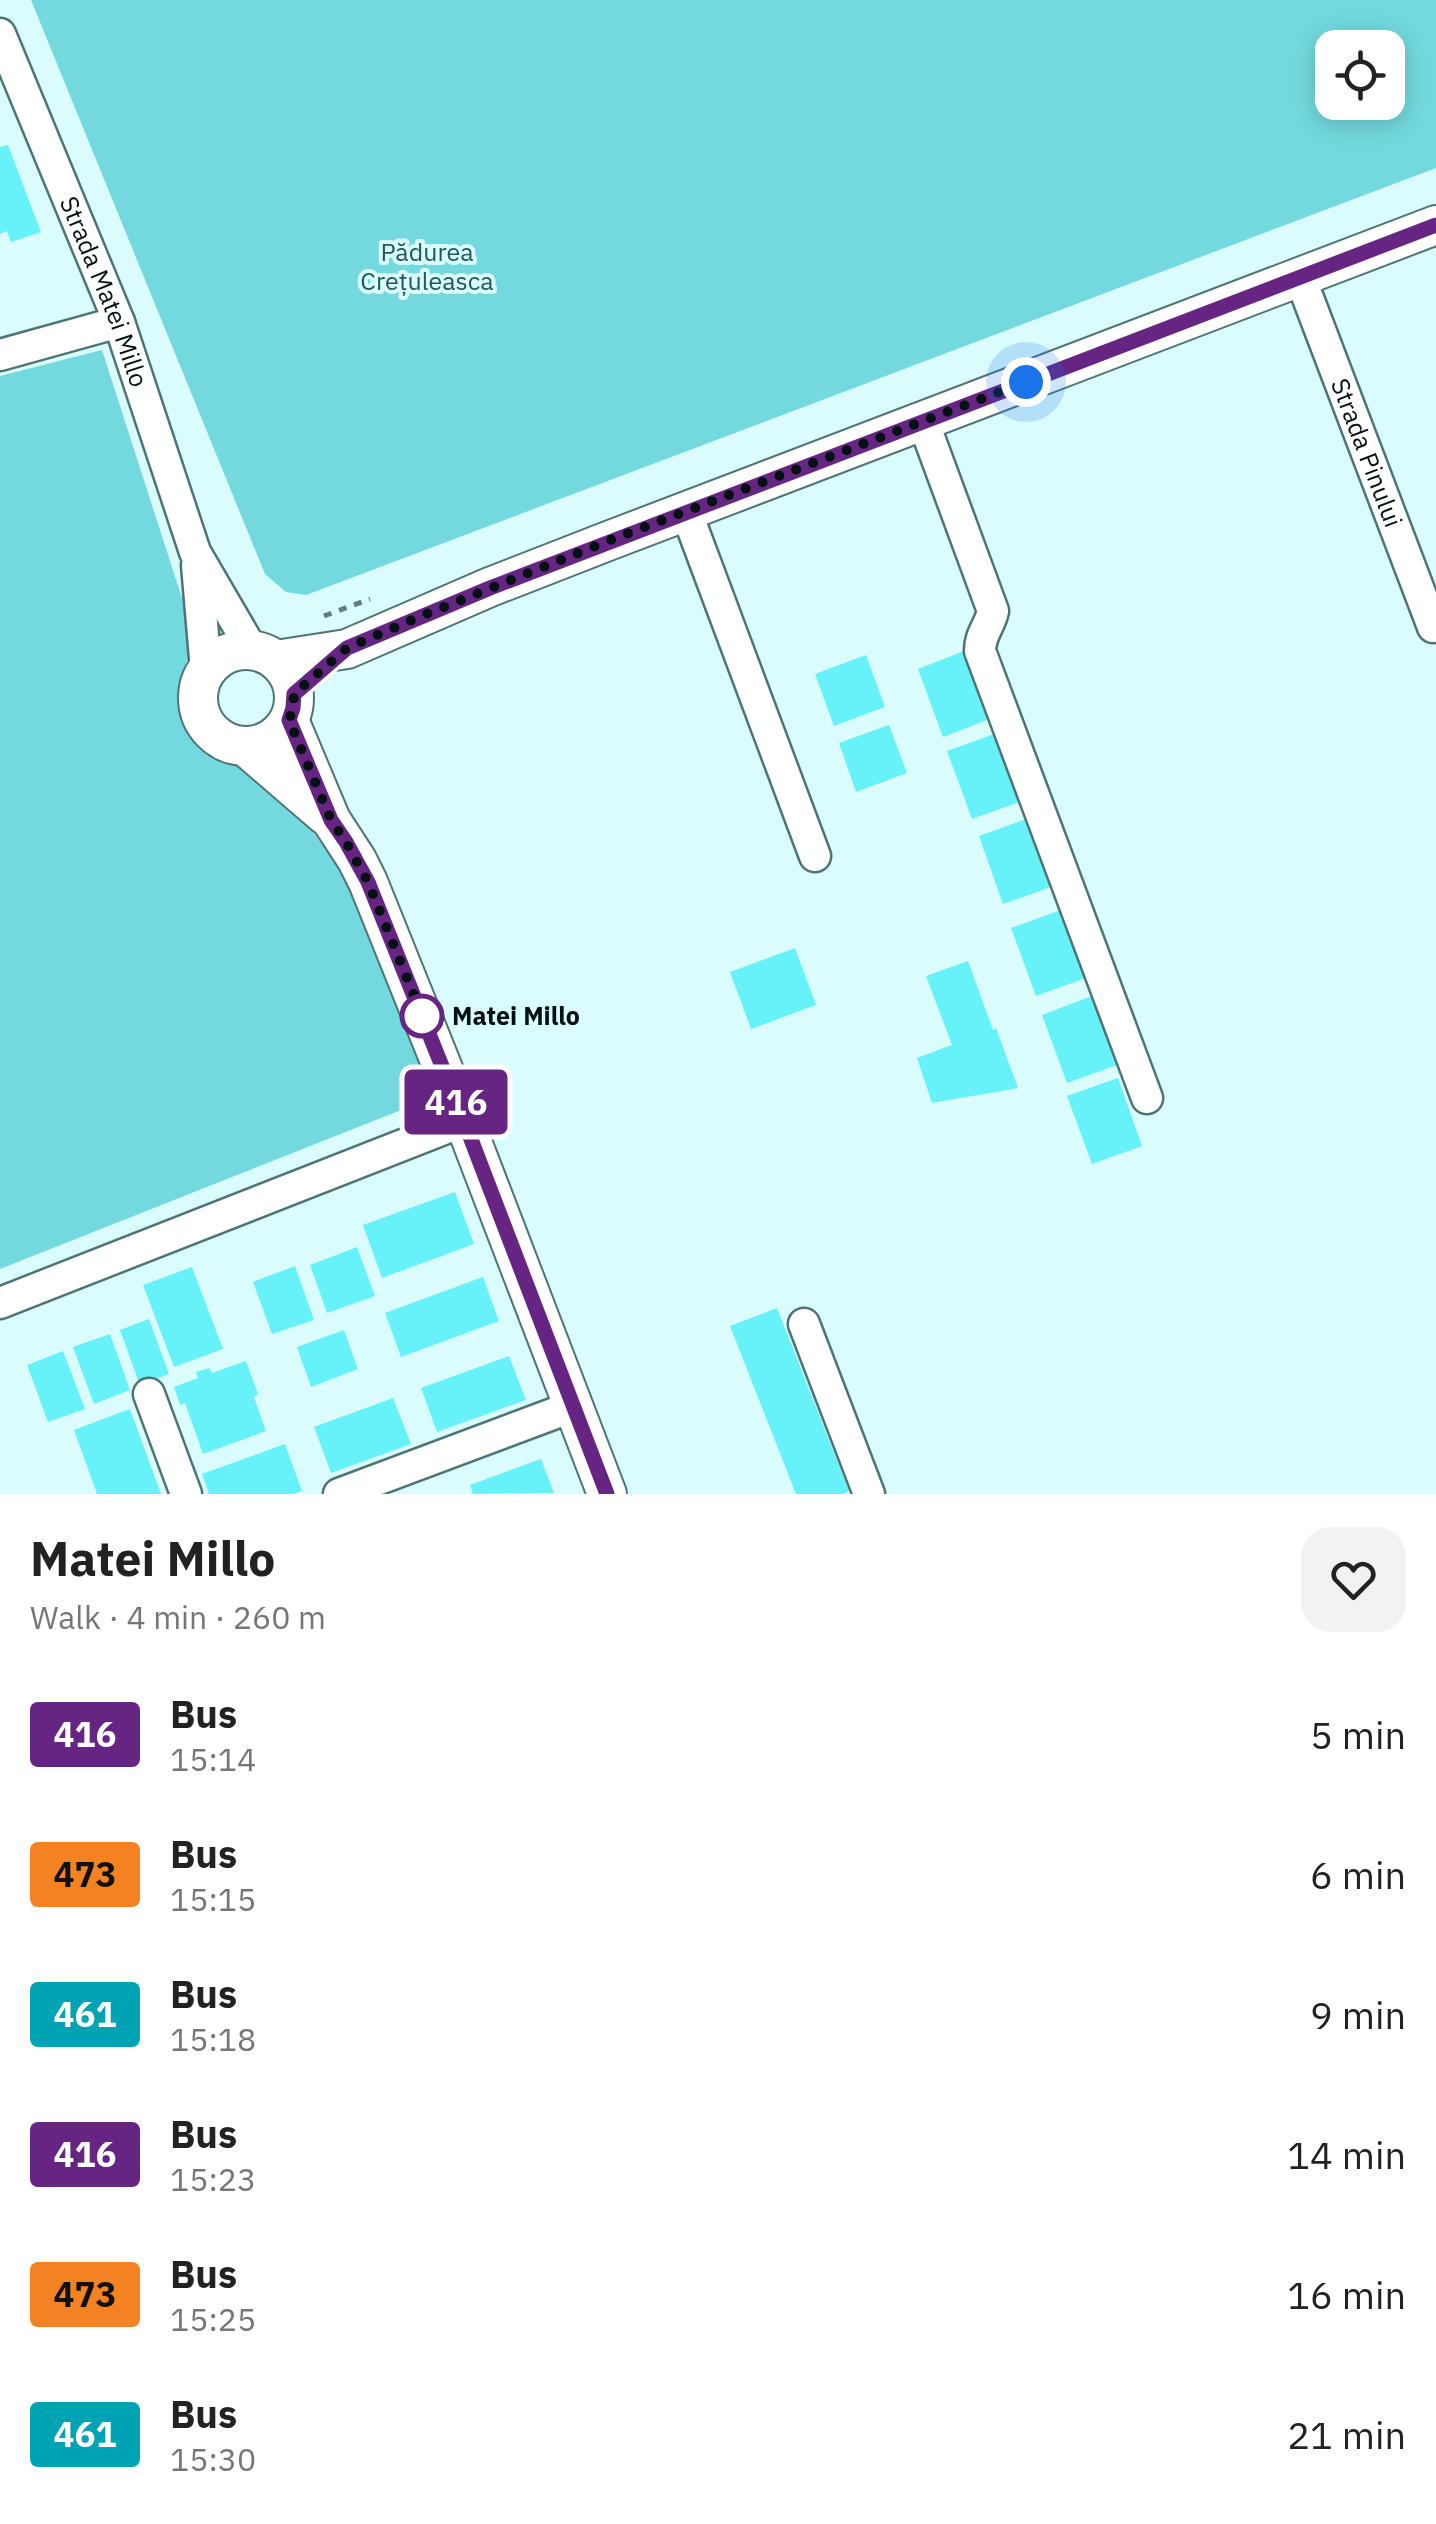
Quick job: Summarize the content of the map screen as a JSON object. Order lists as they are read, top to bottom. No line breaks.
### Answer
{"streets":{"street":["Strada Matei Millo","Strada Pinului"]},"parks":["Pădurea Crețuleasca"],"places":["Matei Millo"],"lines":["bus line 416"],"page":{"on_map":"416","heading":["Matei Millo","Walk · 4 min · 260 m"],"list":[{"mark":"416","name":"Bus","note":"15:14","value":"5 min"},{"mark":"473","name":"Bus","note":"15:15","value":"6 min"},{"mark":"461","name":"Bus","note":"15:18","value":"9 min"},{"mark":"416","name":"Bus","note":"15:23","value":"14 min"},{"mark":"473","name":"Bus","note":"15:25","value":"16 min"},{"mark":"461","name":"Bus","note":"15:30","value":"21 min"}]}}
